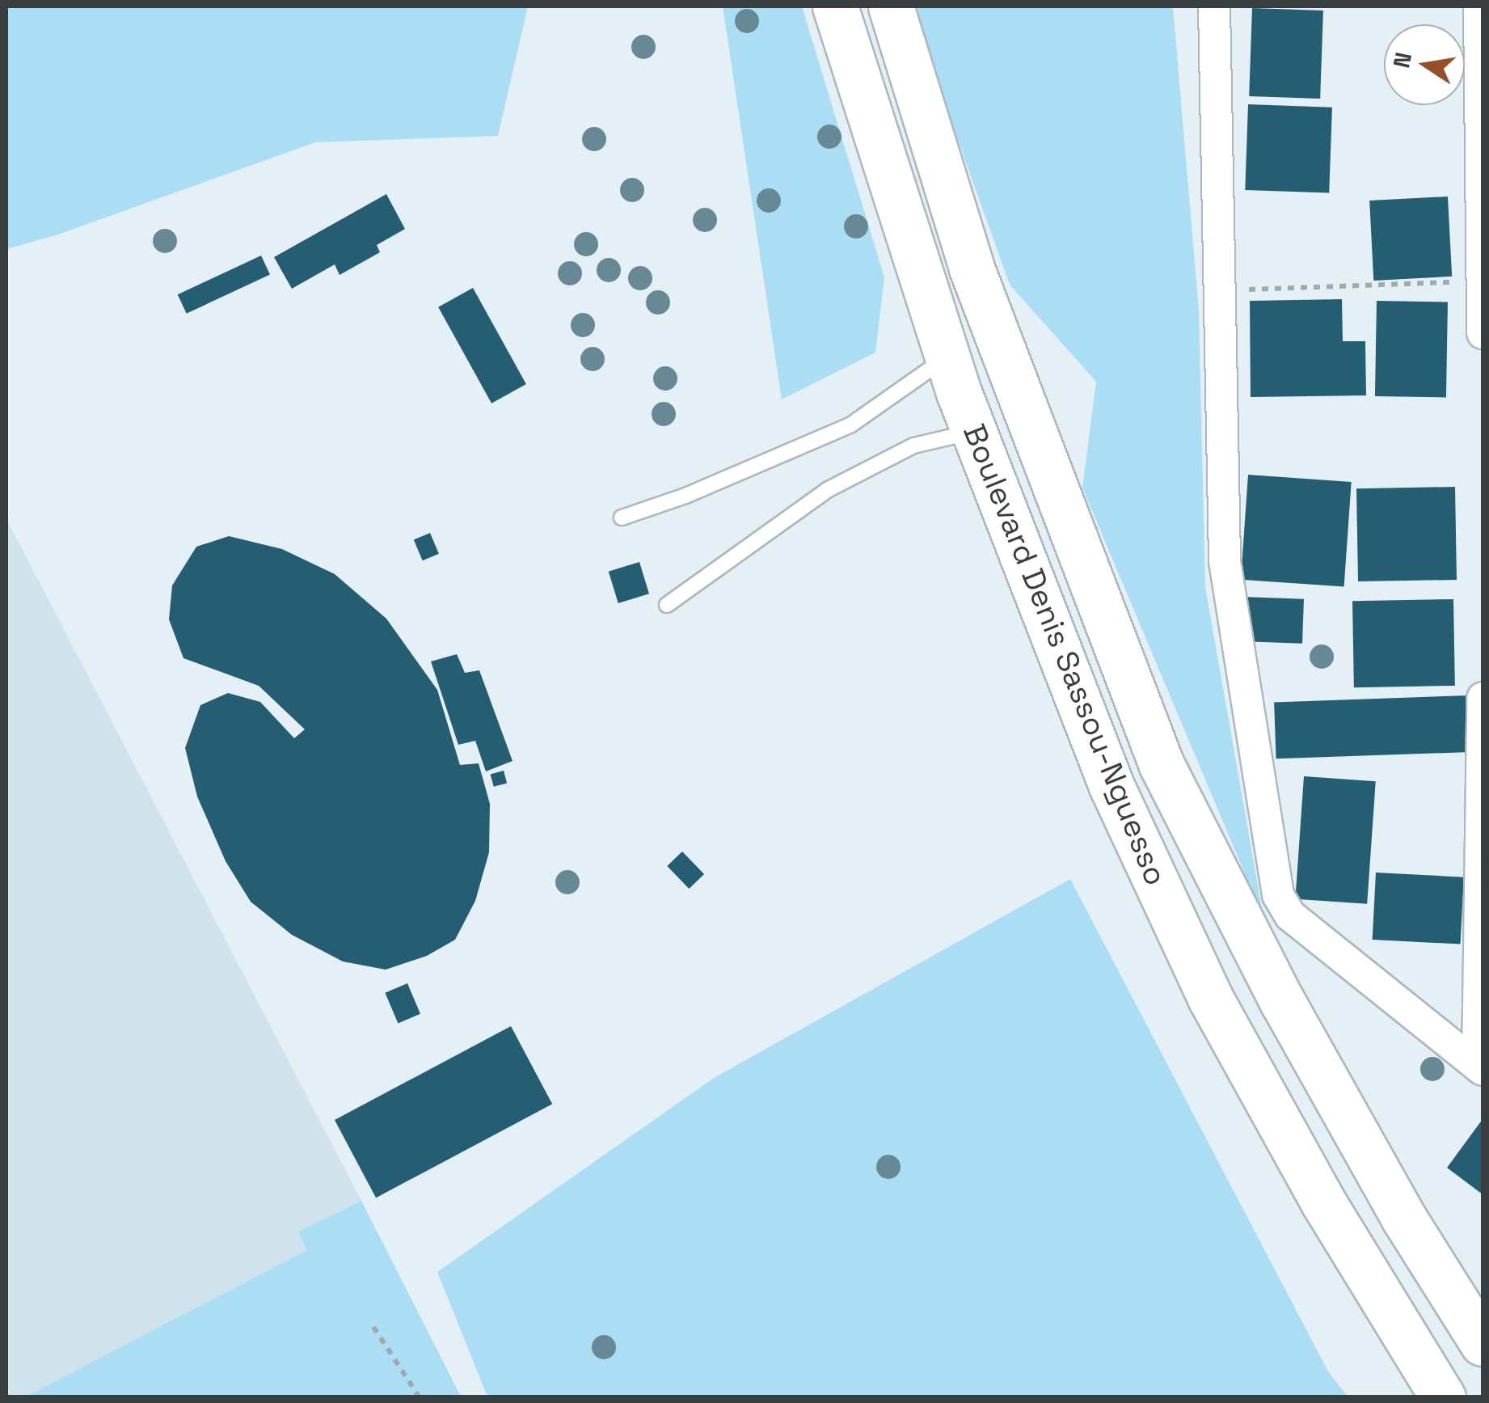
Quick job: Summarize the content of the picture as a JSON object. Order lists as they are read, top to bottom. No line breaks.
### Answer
{"streets":{"main road":["Boulevard Denis Sassou-Nguesso"]},"north":"left"}
